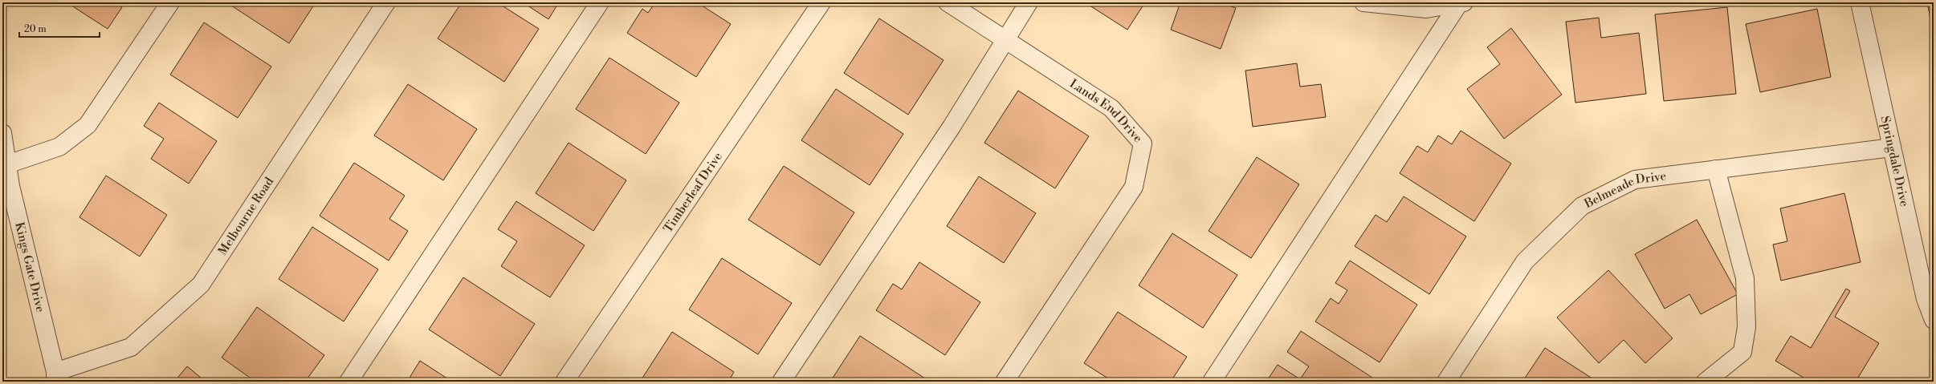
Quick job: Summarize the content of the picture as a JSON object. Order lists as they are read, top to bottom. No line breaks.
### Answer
{"streets":{"street":["Lands End Drive","Springdale Drive","Belmeade Drive","Timberleaf Drive","Melbourne Road","Kings Gate Drive"]},"crossings":[["Springdale Drive","Belmeade Drive"],["Melbourne Road","Kings Gate Drive"]],"scale_bar":"20 m"}
